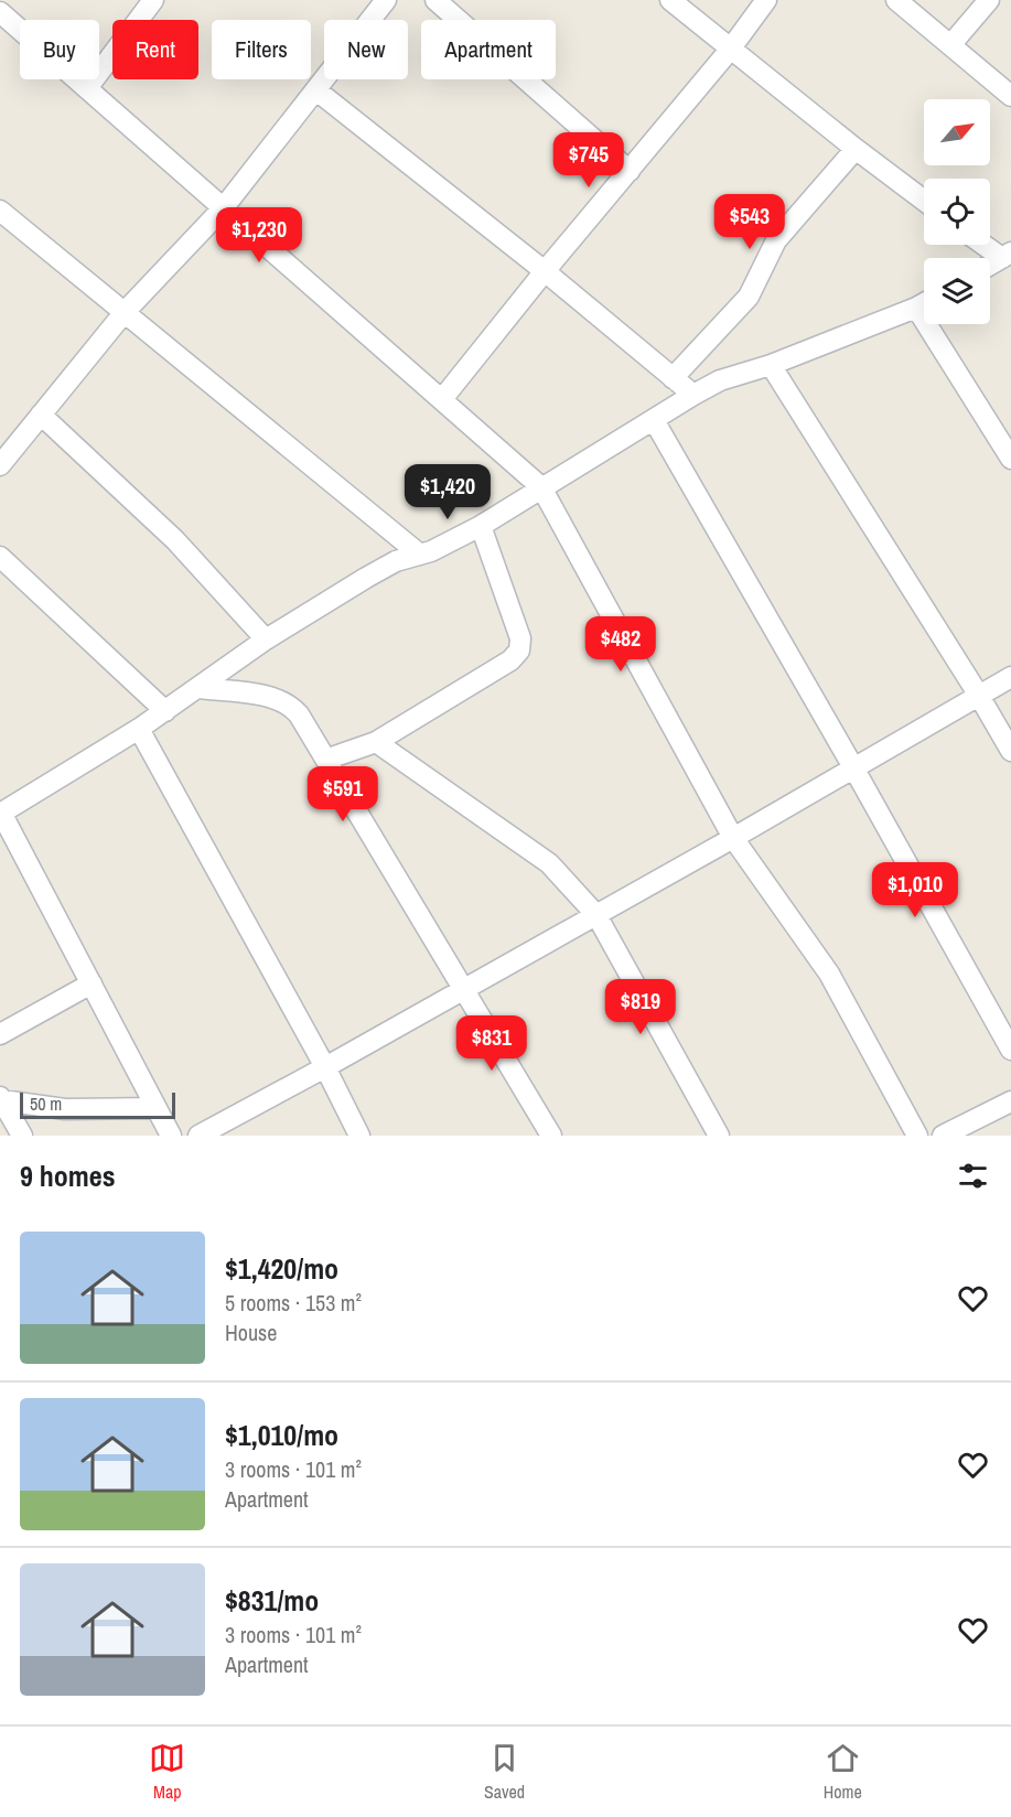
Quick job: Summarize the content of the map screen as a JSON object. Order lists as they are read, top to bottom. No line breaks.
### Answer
{"scale_bar":"50 m","north":"top right","page":{"chip":["Buy","Rent","Filters","New","Apartment"],"price":["$745","$543","$1,230","$1,420","$482","$591","$1,010","$819","$831"],"scale":"50 m","heading":"9 homes","list":[{"name":"$1,420/mo","note":"5 rooms · 153 m² · House"},{"name":"$1,010/mo","note":"3 rooms · 101 m² · Apartment"},{"name":"$831/mo","note":"3 rooms · 101 m² · Apartment"}],"tabs":["Map","Saved","Home"]}}
